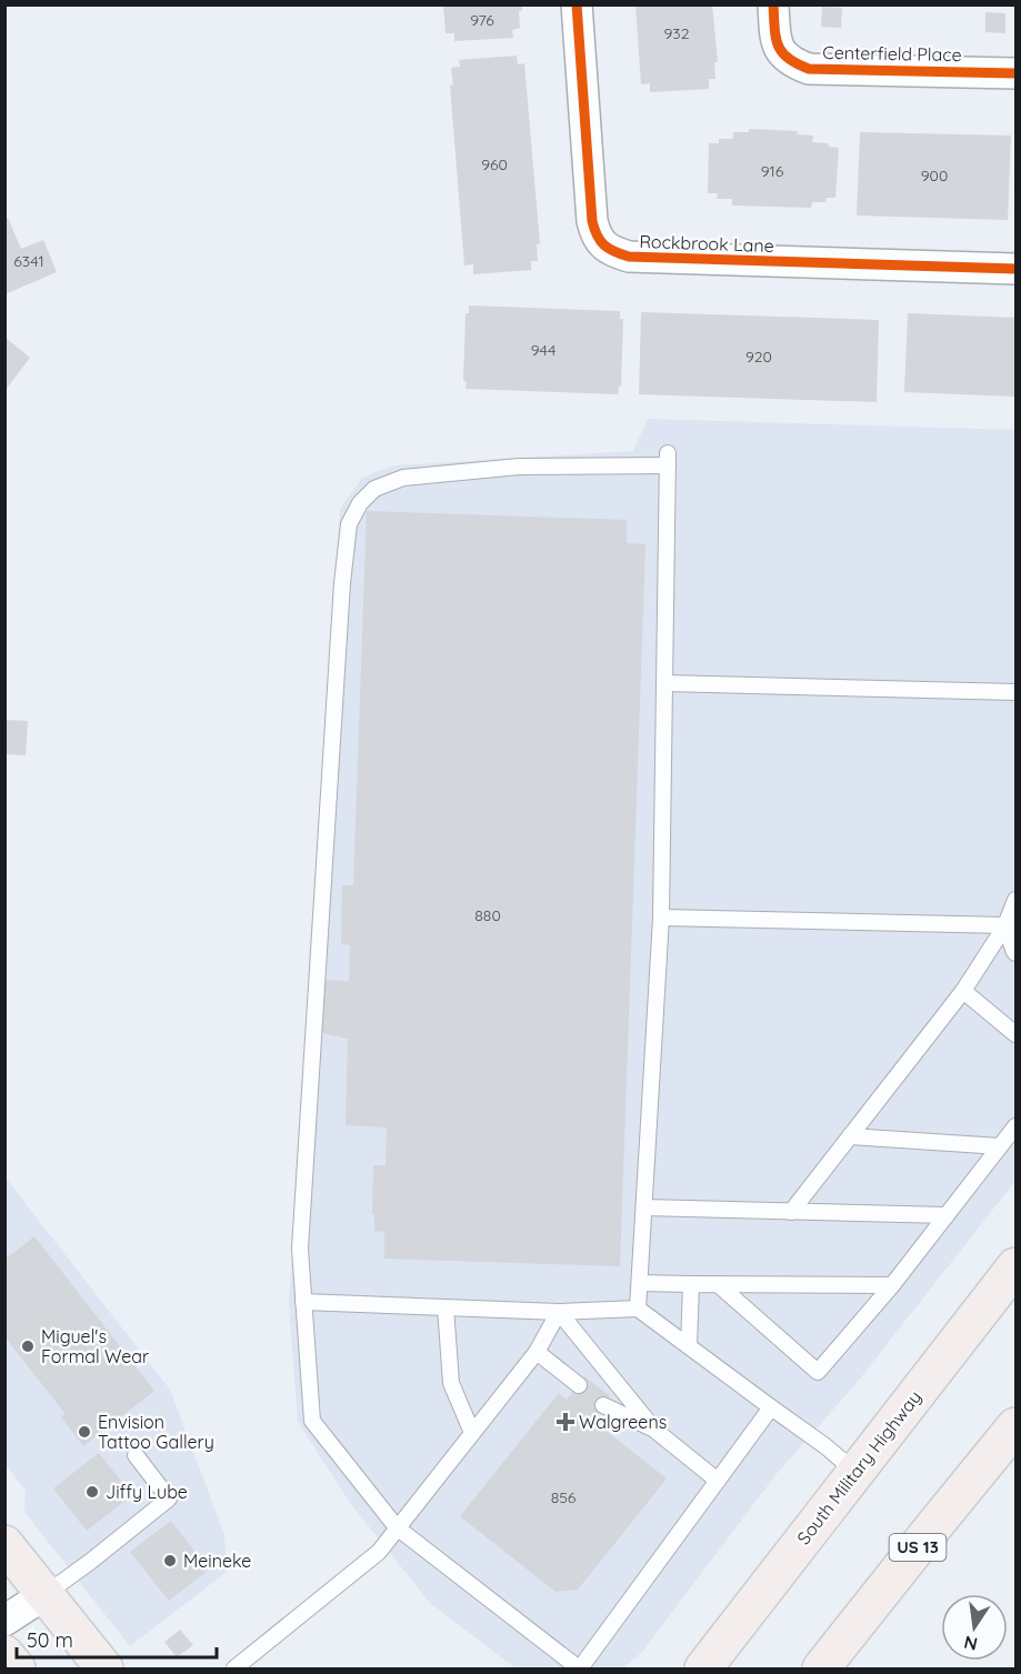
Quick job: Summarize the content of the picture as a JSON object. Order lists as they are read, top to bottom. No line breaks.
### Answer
{"streets":{"main road":["South Military Highway","US 13"],"street":["Centerfield Place","Rockbrook Lane"]},"places":{"other":["Miguel's Formal Wear","Envision Tattoo Gallery","Jiffy Lube","Meineke"],"health":["Walgreens"]},"house_numbers":["976","932","960","916","900","6341","944","920","880","856"],"scale_bar":"50 m","north":"bottom"}
